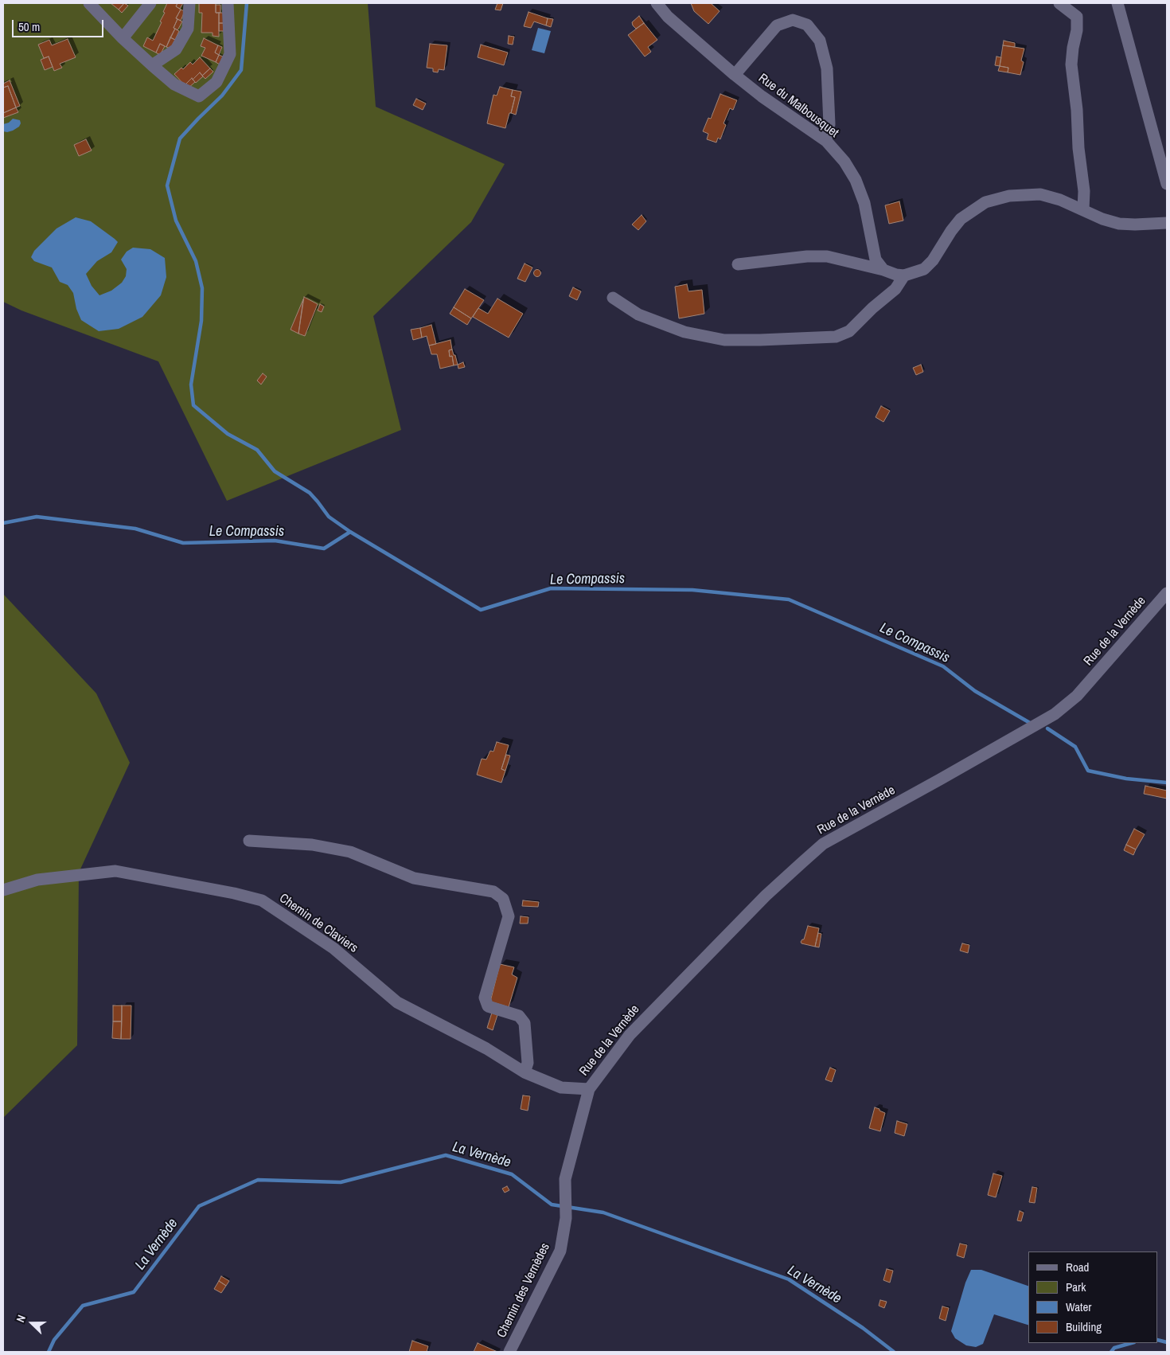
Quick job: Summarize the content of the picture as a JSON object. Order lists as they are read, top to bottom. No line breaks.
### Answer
{"streets":{"street":["Rue du Malbousquet","Rue de la Vernède","Chemin de Claviers","Chemin des Vernèdes"]},"crossings":[["Rue de la Vernède","Chemin de Claviers"],["Rue de la Vernède","Chemin des Vernèdes"],["Chemin de Claviers","Chemin des Vernèdes"]],"water":["Le Compassis","La Vernède"],"legend":["Road","Park","Water","Building"],"scale_bar":"50 m","north":"left"}
